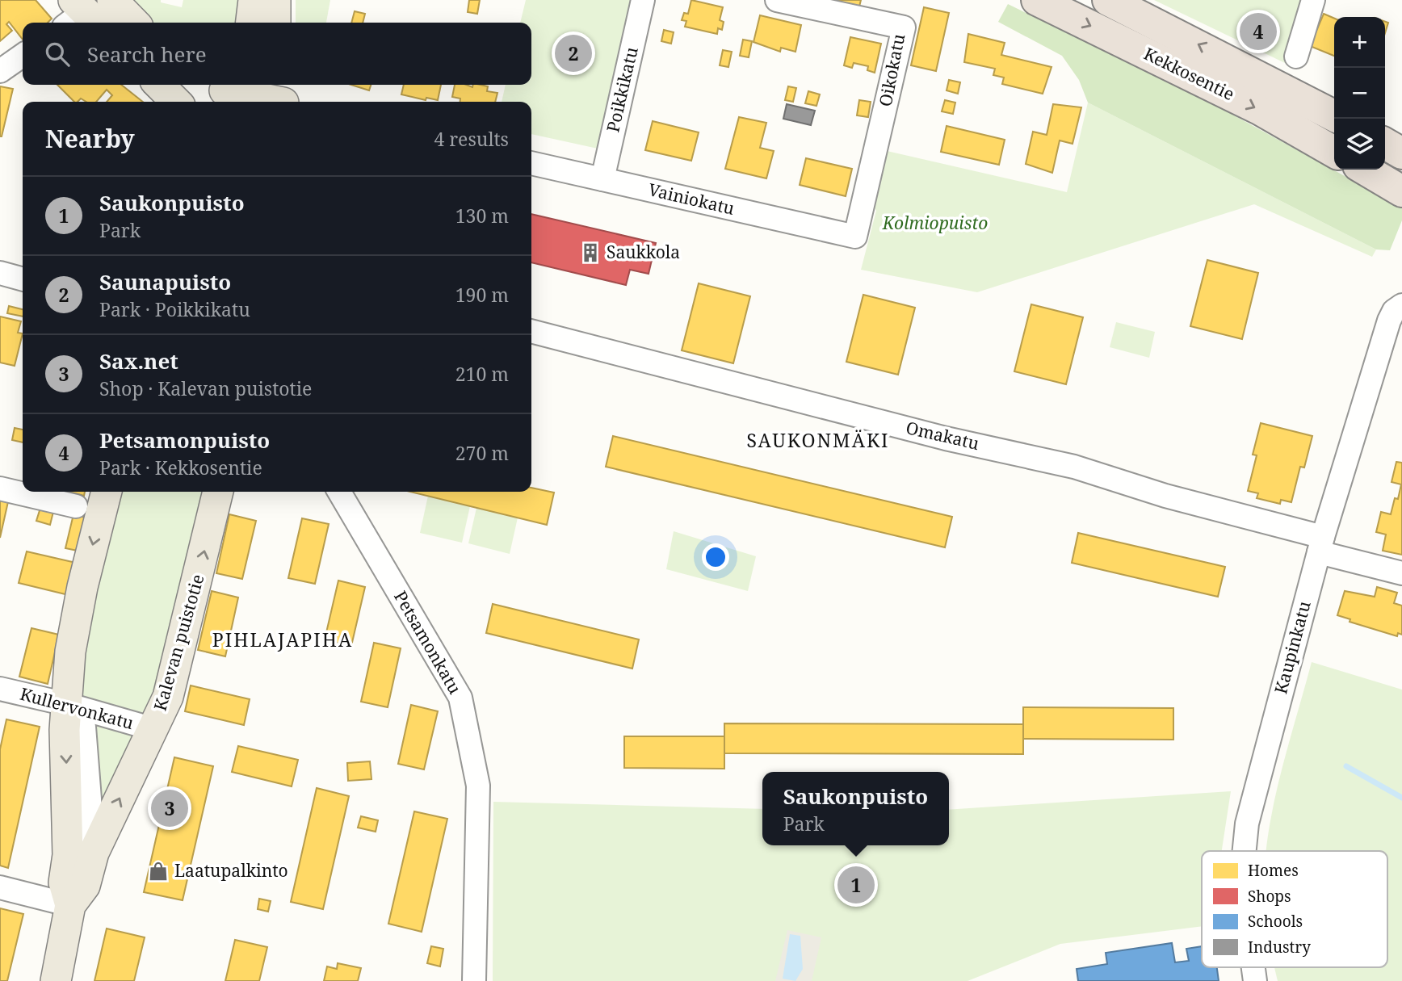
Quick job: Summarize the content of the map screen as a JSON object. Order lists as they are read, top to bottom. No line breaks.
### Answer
{"streets":{"highway":["Kekkosentie"],"main road":["Kalevan puistotie"],"street":["Oikokatu","Poikkikatu","Vainiokatu","Omakatu","Petsamonkatu","Kaupinkatu","Kullervonkatu"]},"crossings":[["Oikokatu","Vainiokatu"],["Poikkikatu","Vainiokatu"],["Omakatu","Kaupinkatu"],["Kalevan puistotie","Kullervonkatu"]],"districts":["SAUKONMÄKI","PIHLAJAPIHA"],"parks":["Kolmiopuisto"],"places":{"building":["Saukkola"],"shop":["Laatupalkinto"]},"legend":["Homes","Shops","Schools","Industry"],"page":{"pins":["4","2","3","1"],"map_buttons":["+","−"],"search":"Search here","heading":["Nearby","4 results"],"list":[{"mark":"1","name":"Saukonpuisto","note":"Park","value":"130 m"},{"mark":"2","name":"Saunapuisto","note":"Park · Poikkikatu","value":"190 m"},{"mark":"3","name":"Sax.net","note":"Shop · Kalevan puistotie","value":"210 m"},{"mark":"4","name":"Petsamonpuisto","note":"Park · Kekkosentie","value":"270 m"}],"popup":["Saukonpuisto","Park"]}}
